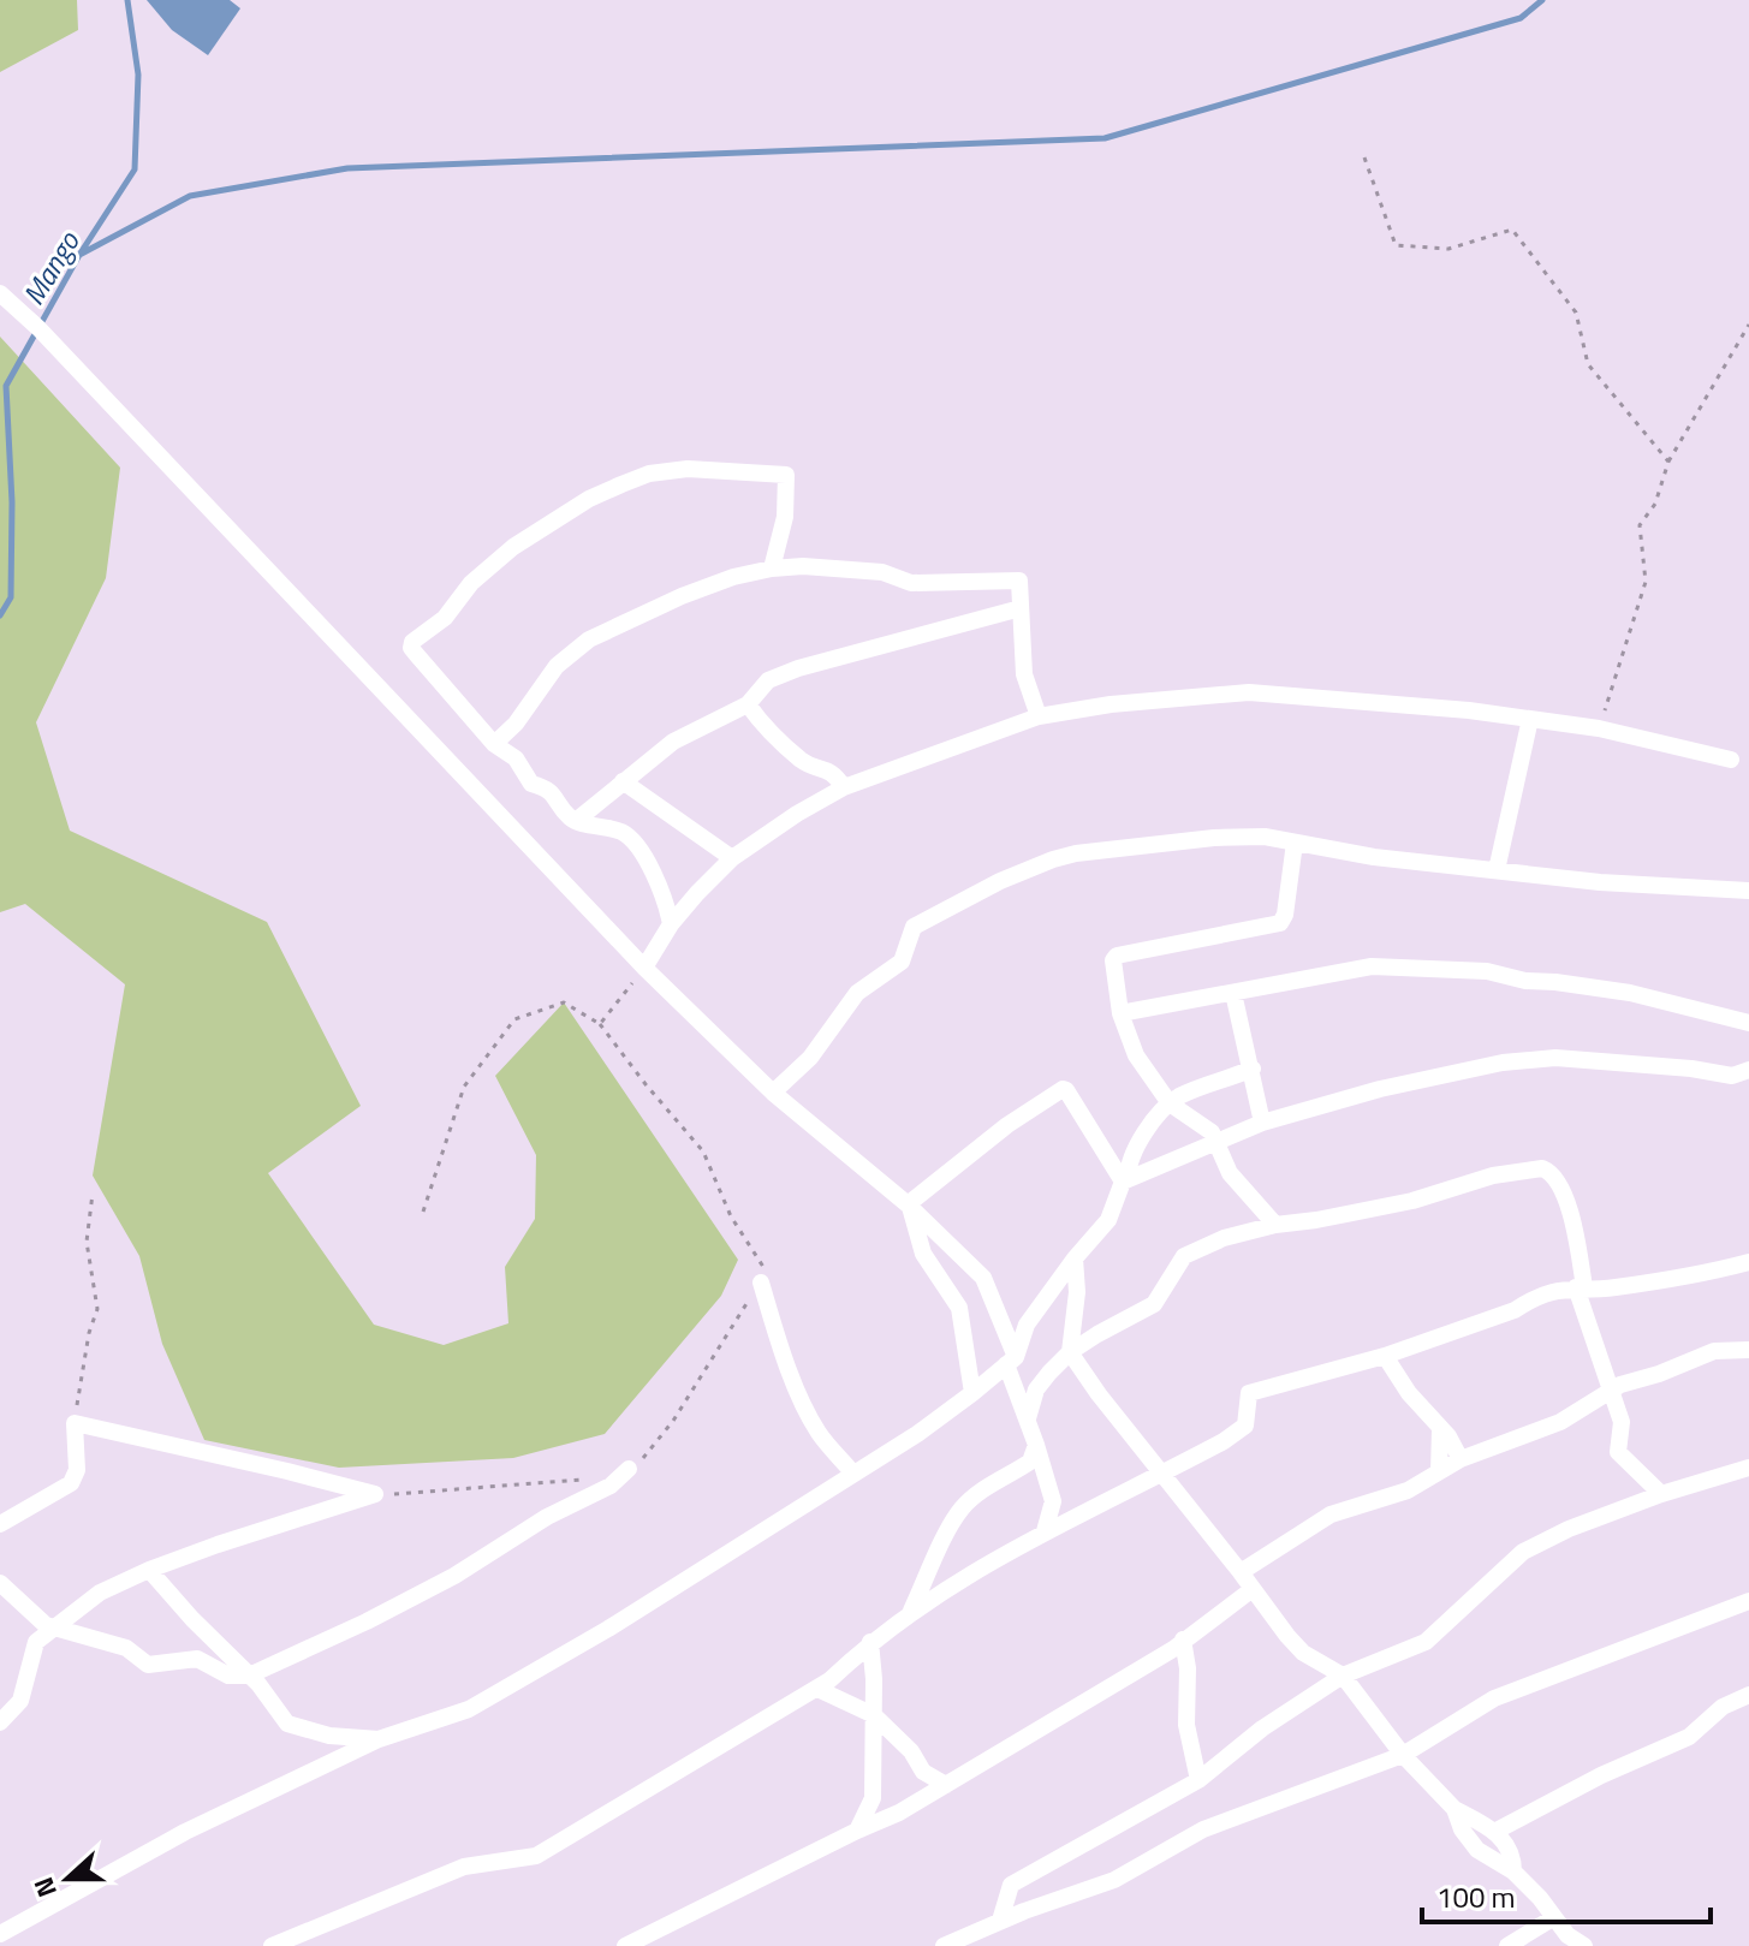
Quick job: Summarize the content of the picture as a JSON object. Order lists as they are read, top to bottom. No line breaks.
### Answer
{"water":["Mango"],"scale_bar":"100 m","north":"left"}
